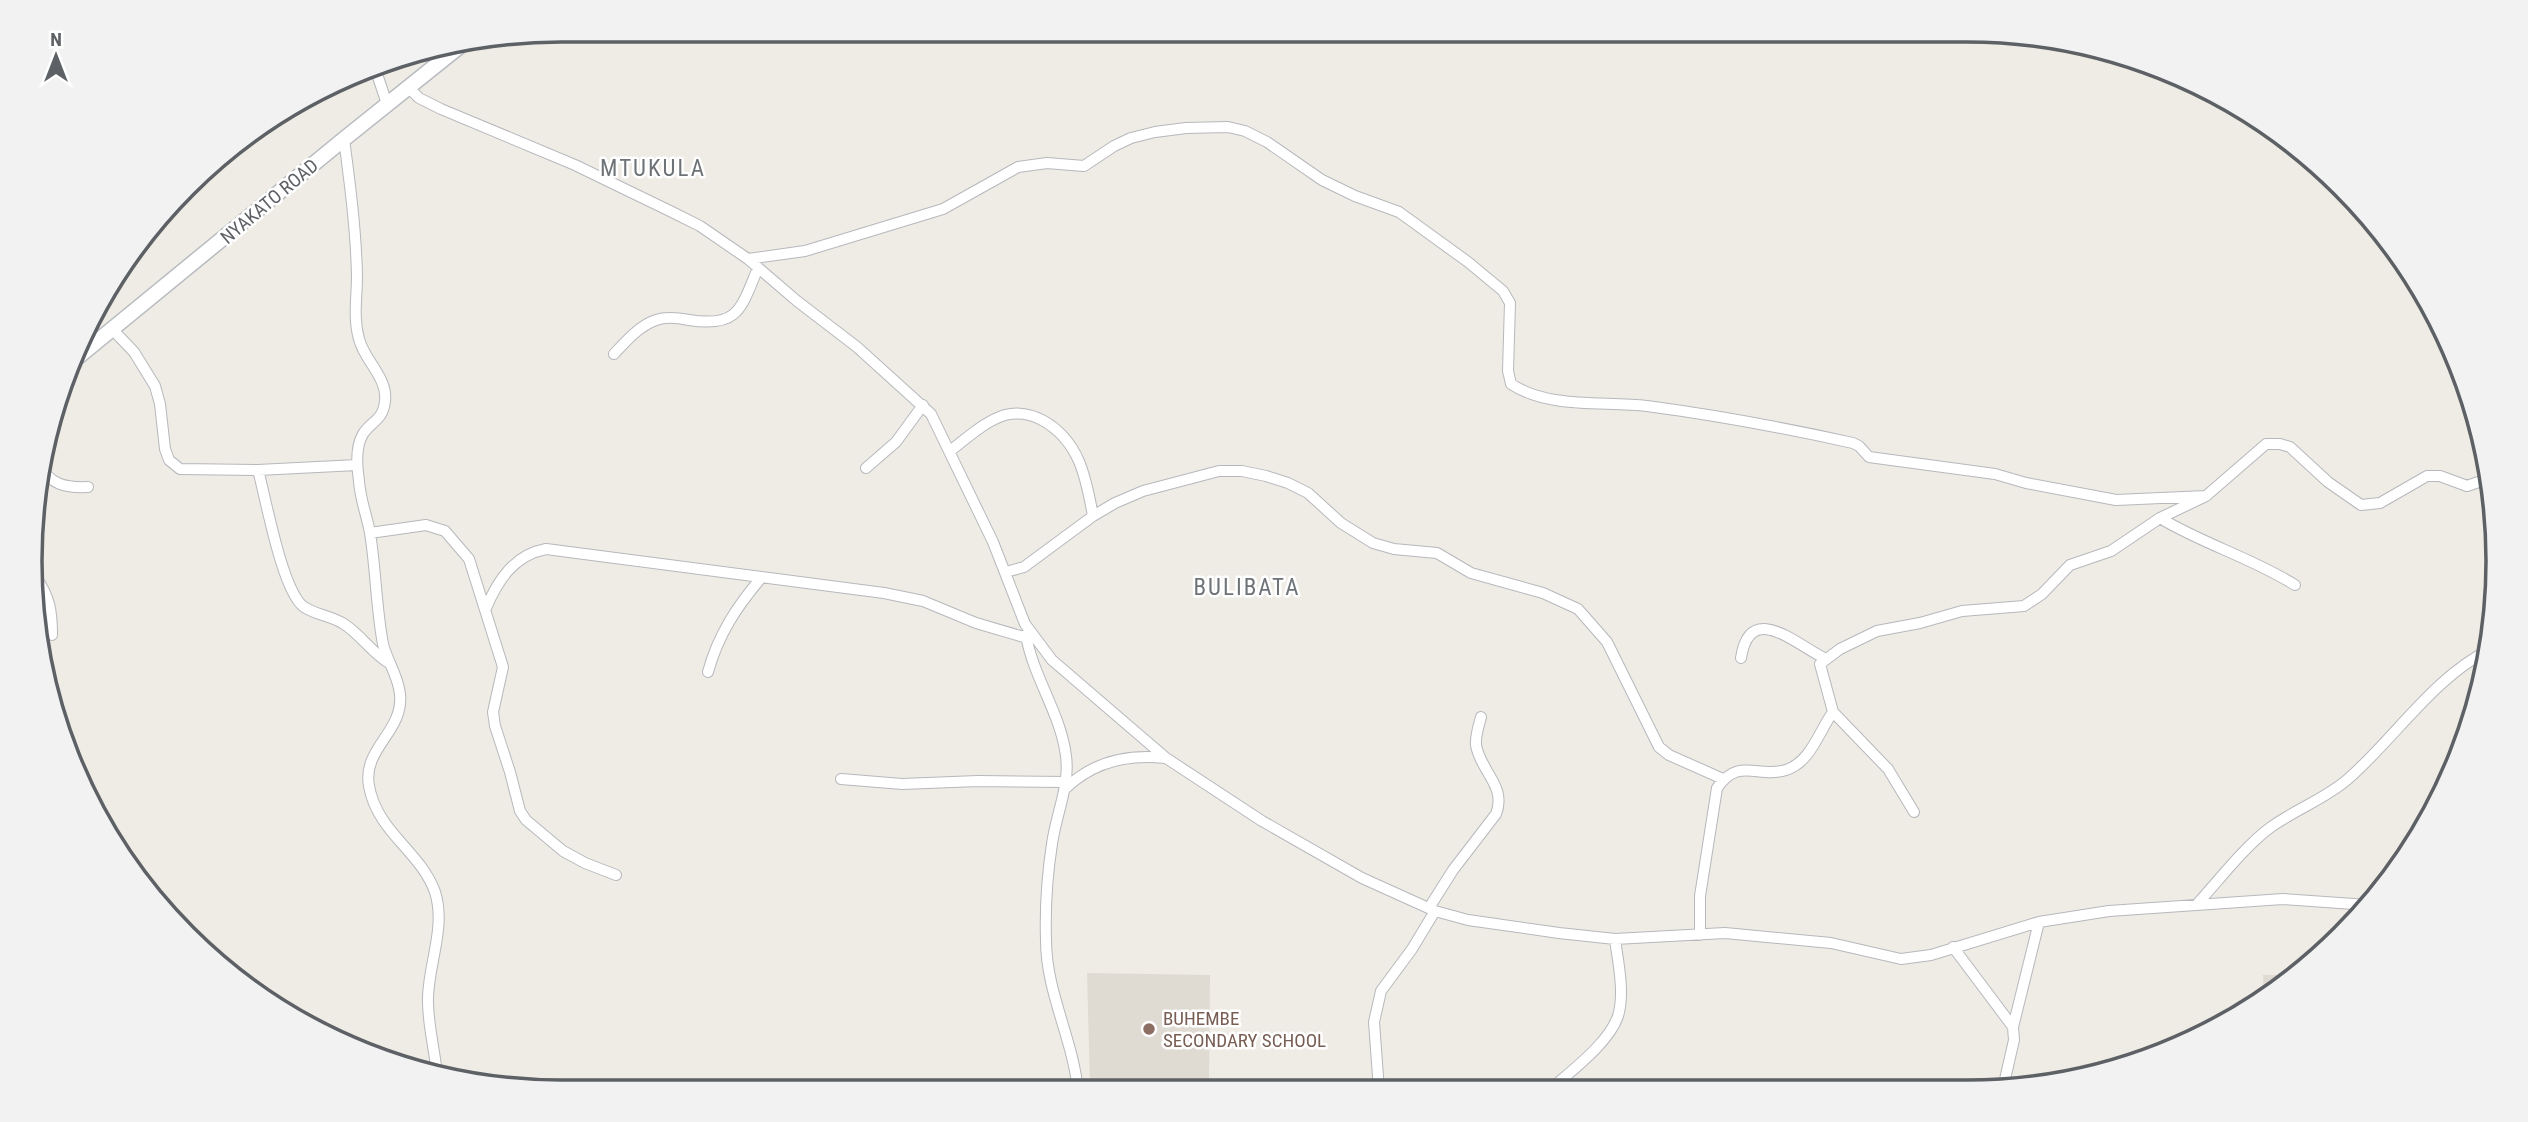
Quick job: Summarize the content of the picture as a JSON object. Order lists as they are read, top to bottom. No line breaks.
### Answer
{"streets":{"street":["NYAKATO ROAD"]},"districts":["MTUKULA","BULIBATA"],"places":["BUHEMBE SECONDARY SCHOOL"],"north":"top"}
